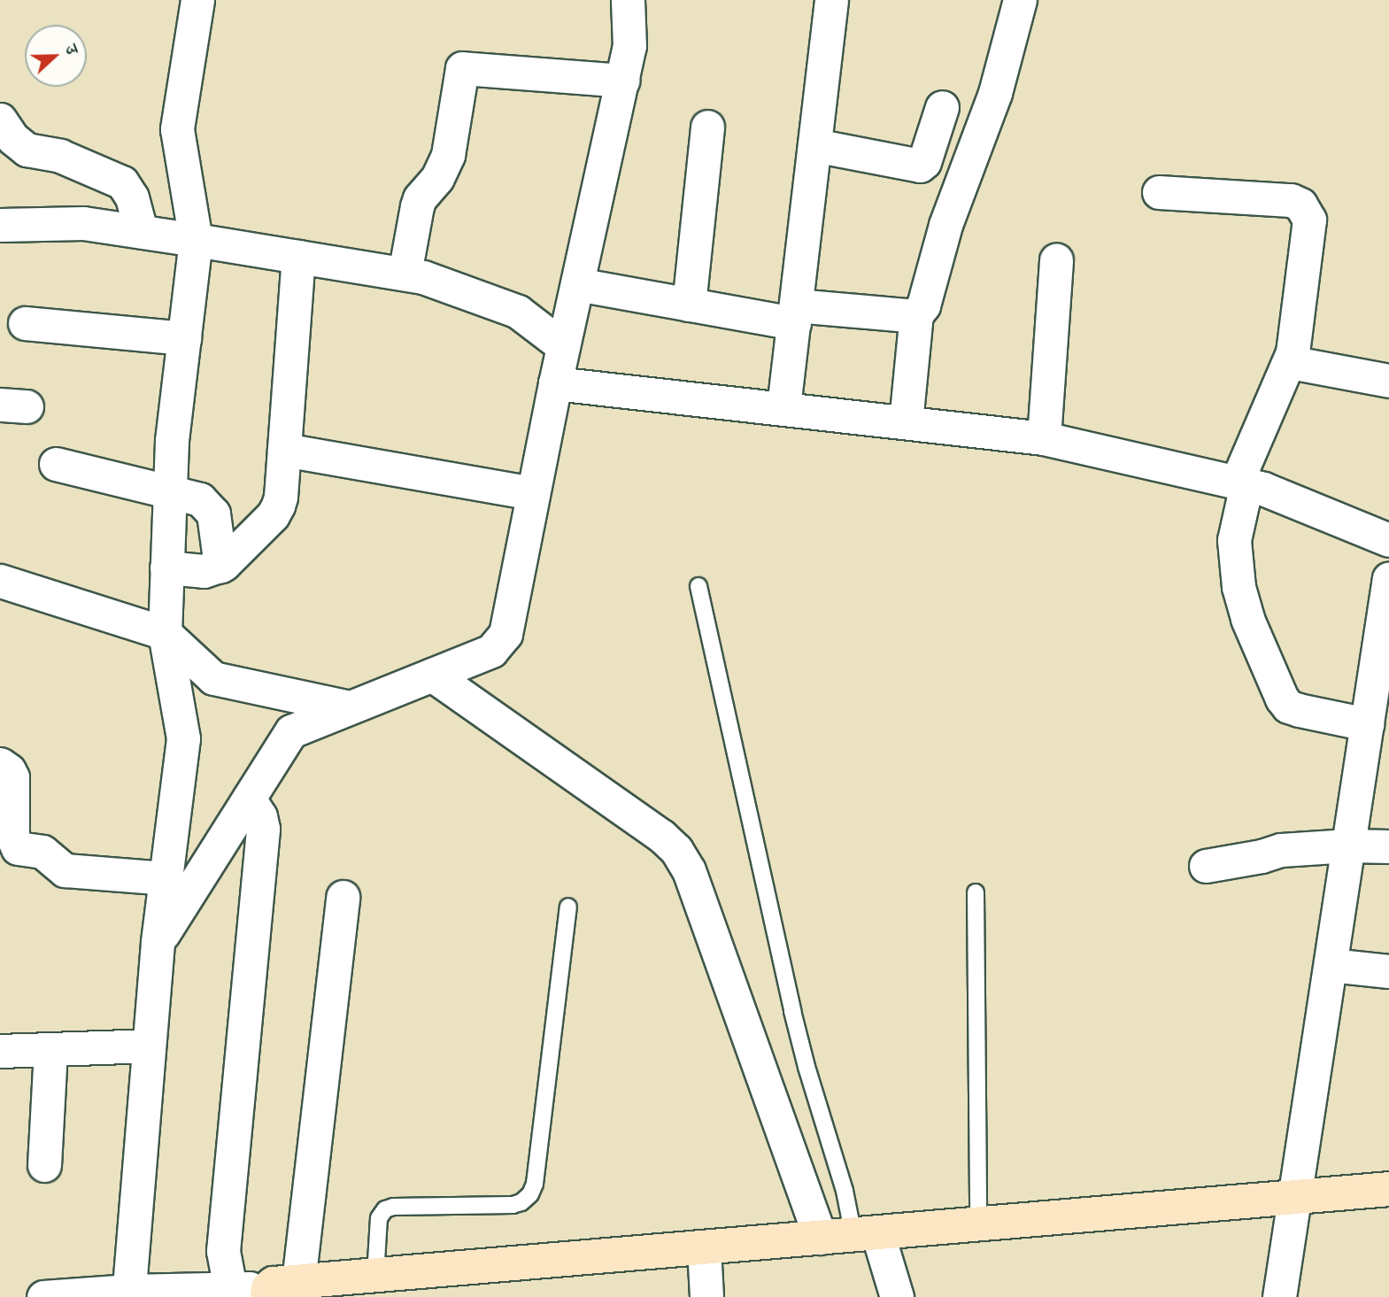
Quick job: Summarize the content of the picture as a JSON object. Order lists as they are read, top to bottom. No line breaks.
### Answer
{"north":"right"}
